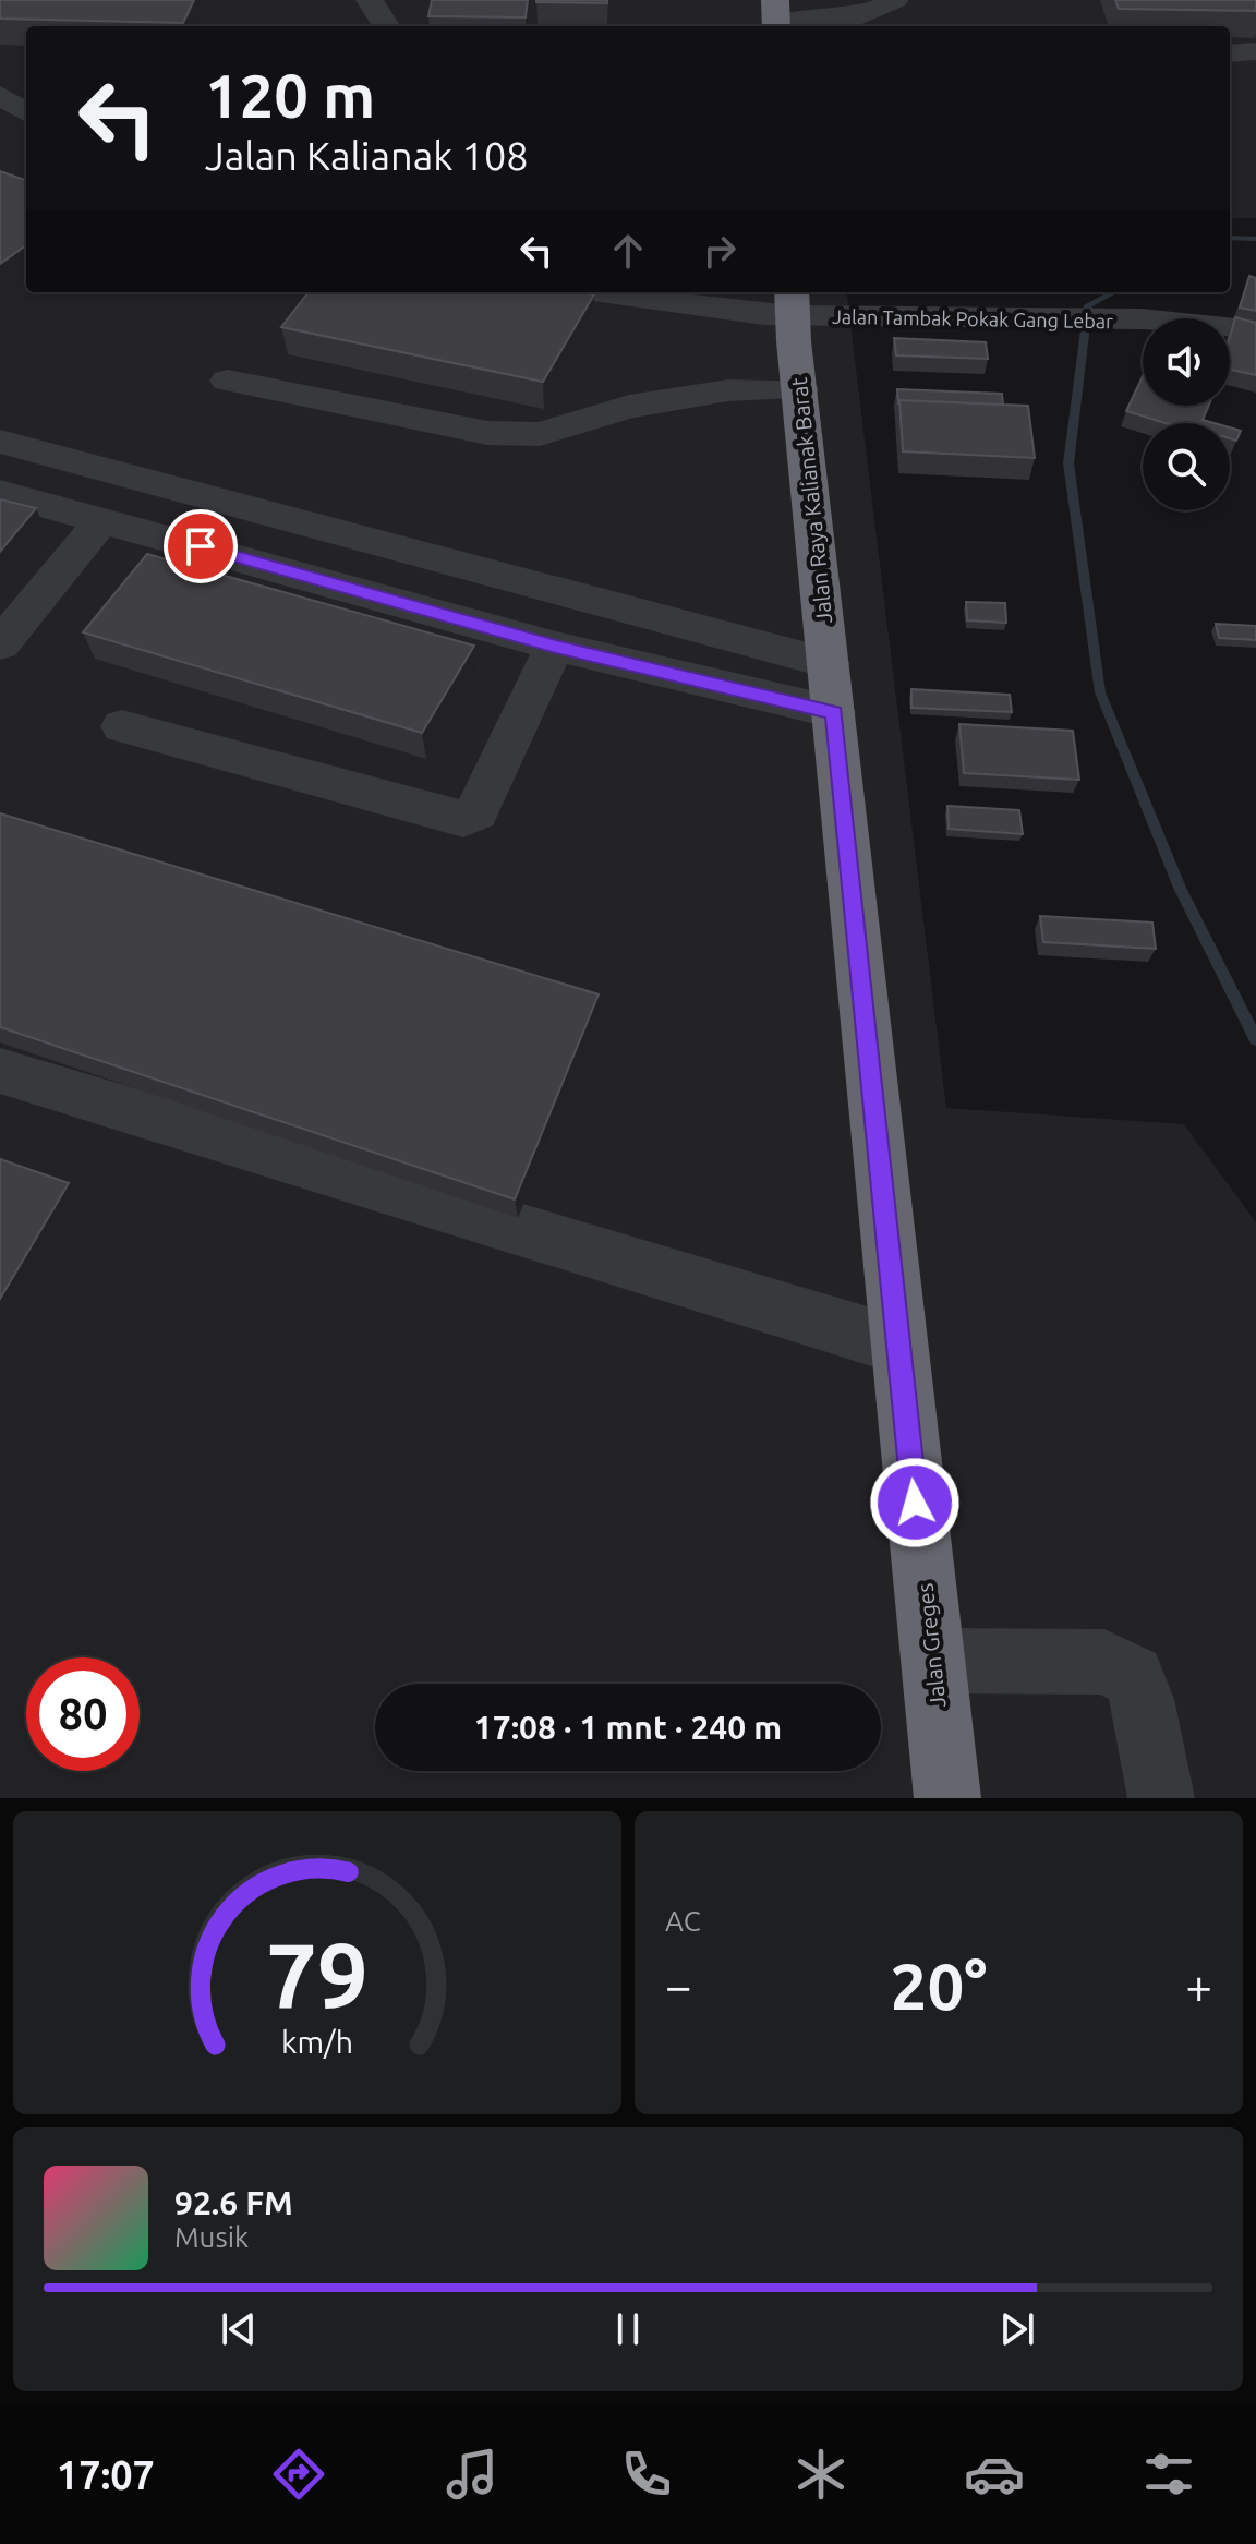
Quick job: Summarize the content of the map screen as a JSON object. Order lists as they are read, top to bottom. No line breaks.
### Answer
{"streets":{"highway":["Jalan Raya Kalianak Barat","Jalan Greges"],"street":["Jalan Tambak Pokak Gang Lebar"]},"crossings":[["Jalan Tambak Pokak Gang Lebar","Jalan Raya Kalianak Barat"],["Jalan Raya Kalianak Barat","Jalan Greges"]],"page":{"turn":["120 m","Jalan Kalianak 108"],"limit":"80","trip":"17:08 · 1 mnt · 240 m","tile":"AC","heat":["−","20°","+"],"song":["92.6 FM","Musik"],"tabs":"17:07","gauge":["79","km/h"]}}
